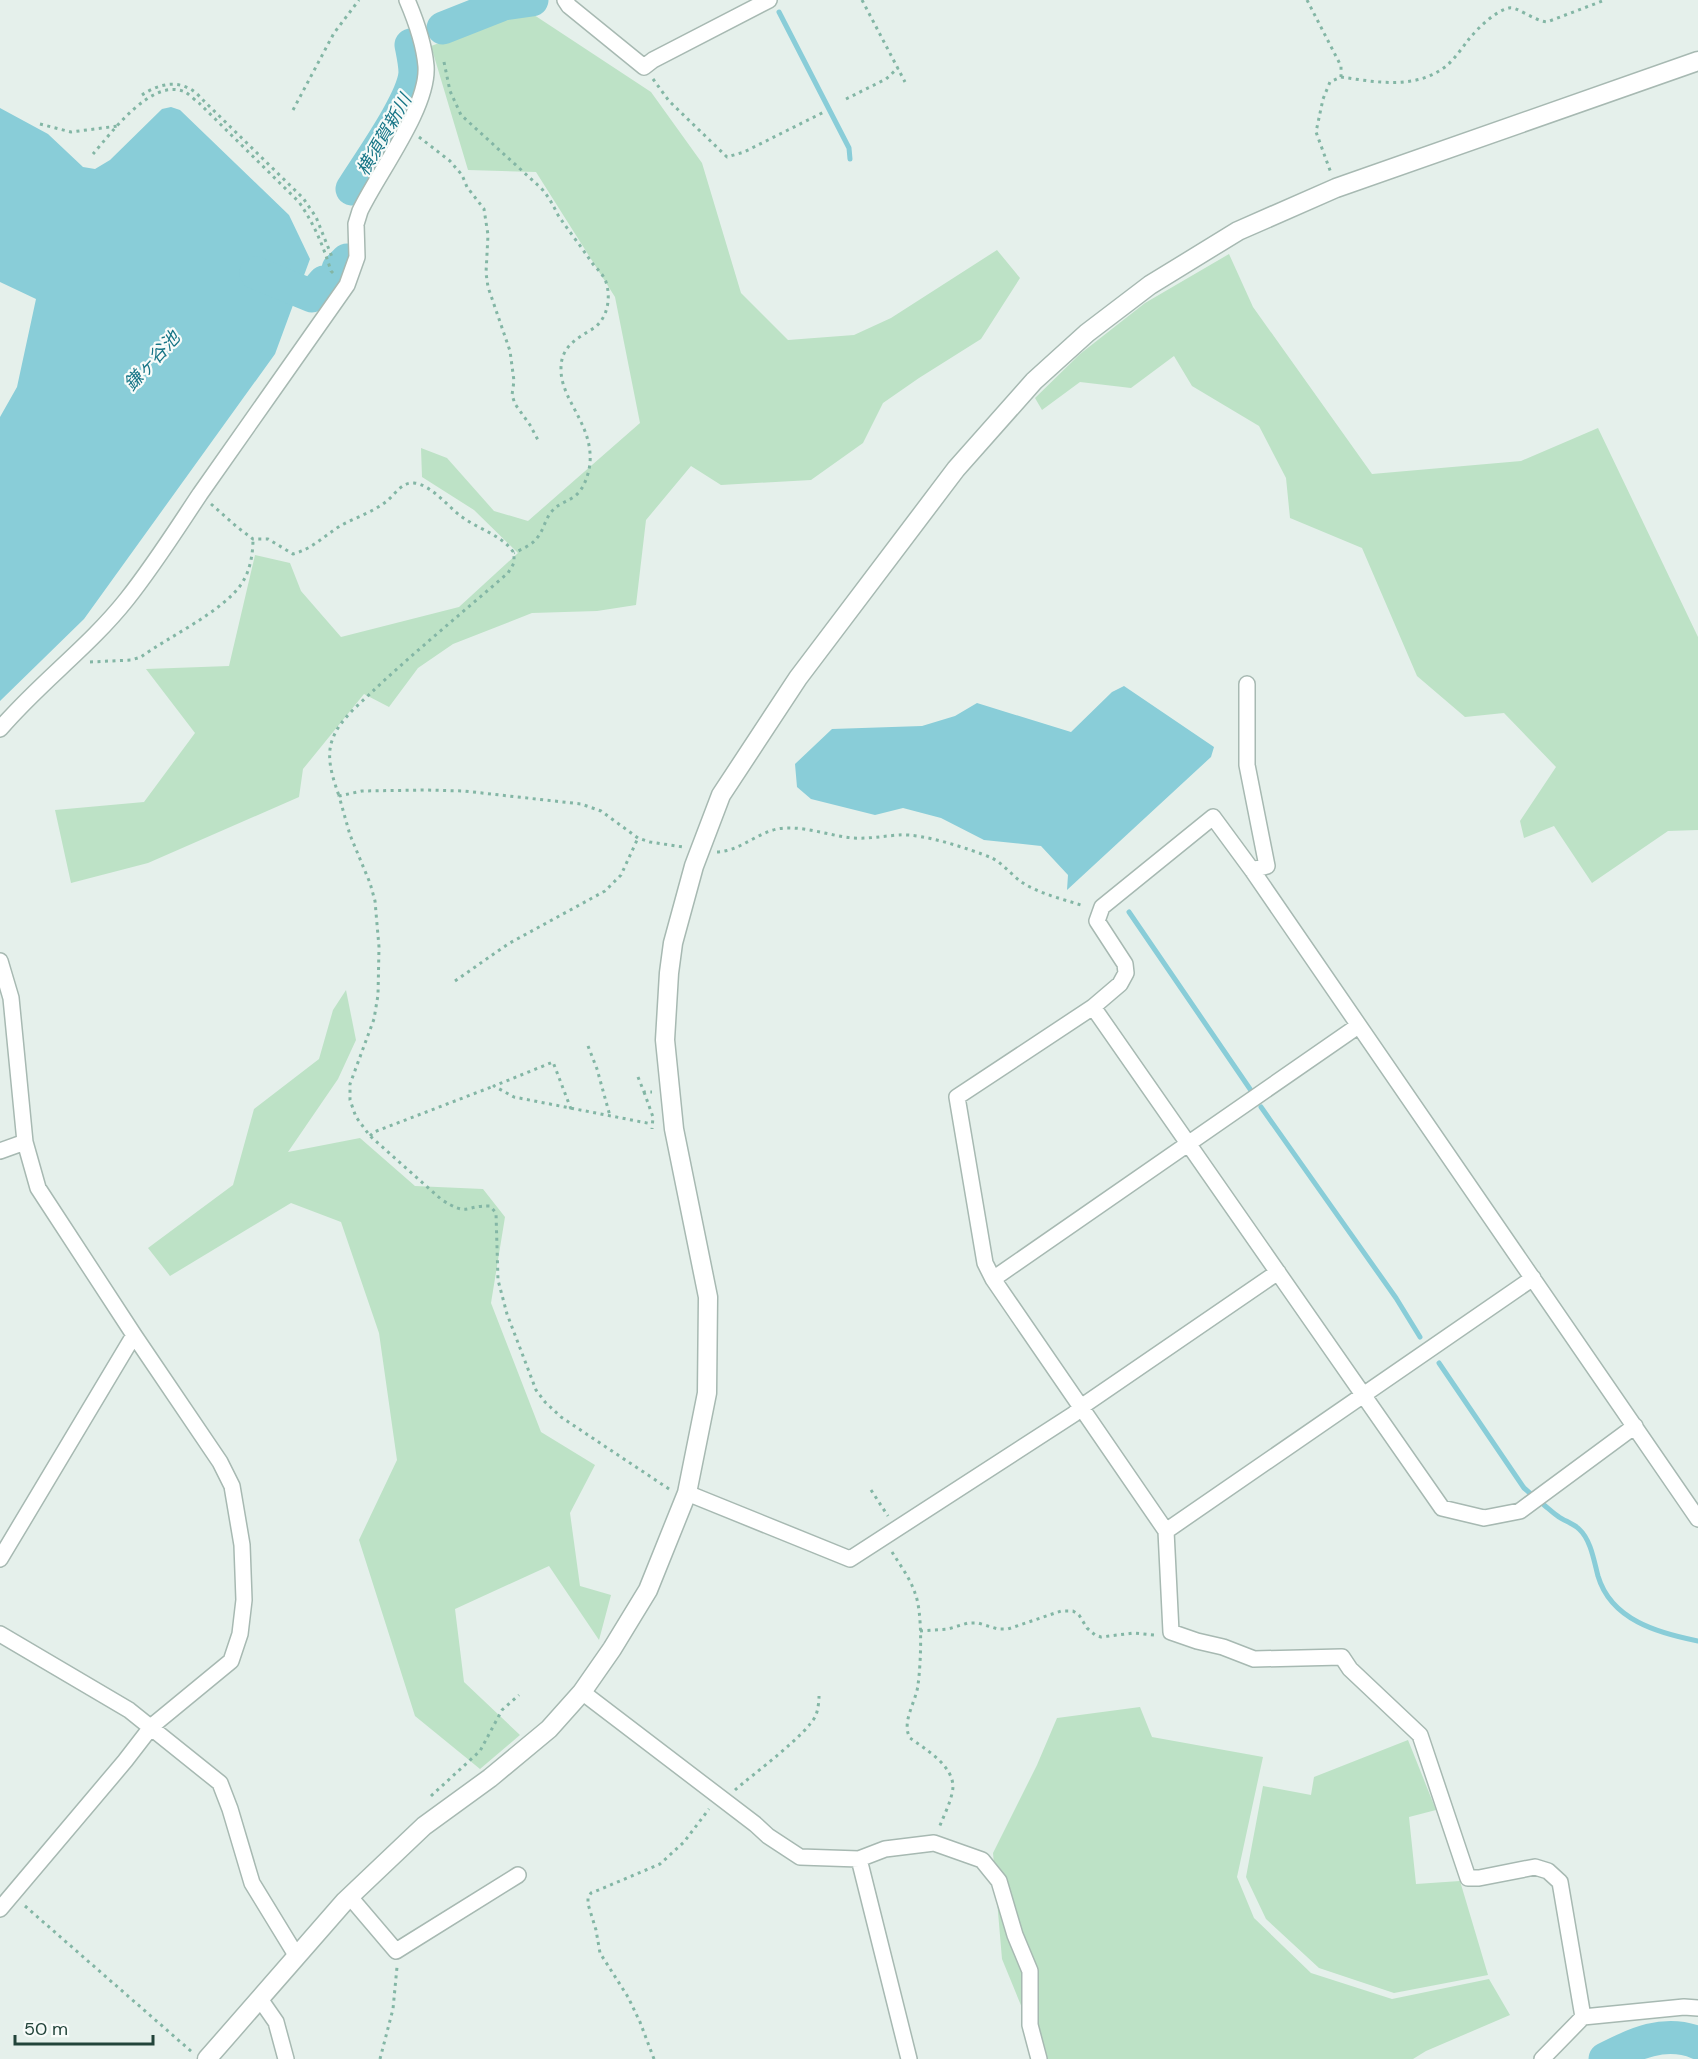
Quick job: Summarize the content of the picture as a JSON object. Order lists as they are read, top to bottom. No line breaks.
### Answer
{"water":["横須賀新川","鎌ヶ谷池"],"scale_bar":"50 m"}
